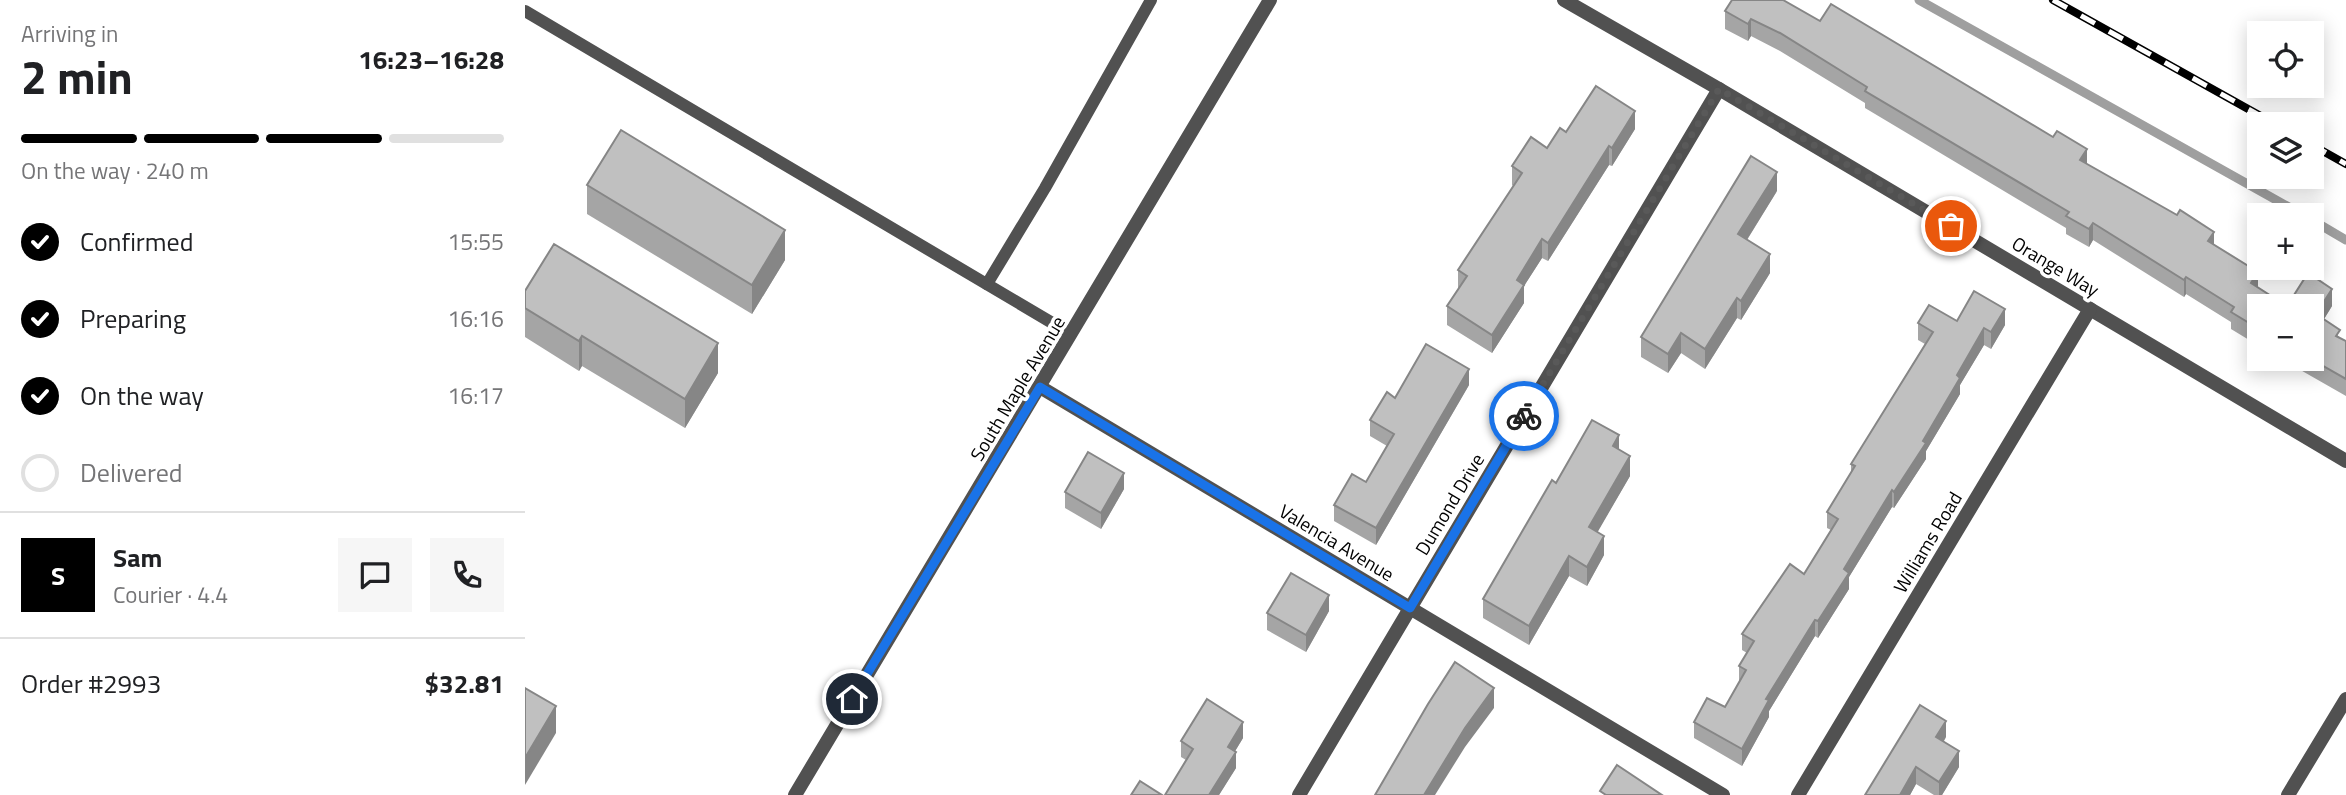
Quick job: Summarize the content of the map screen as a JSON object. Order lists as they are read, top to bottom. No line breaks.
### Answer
{"streets":{"street":["Orange Way","South Maple Avenue","Dumond Drive","Valencia Avenue","Williams Road"]},"crossings":[["Orange Way","Dumond Drive"],["Orange Way","Williams Road"],["South Maple Avenue","Valencia Avenue"],["Dumond Drive","Valencia Avenue"]],"page":{"heading":["2 min","Arriving in","16:23–16:28"],"panel":["Sam","Courier · 4.4","Order #2993","$32.81"],"map_buttons":["+","−"],"bar":"On the way · 240 m","list":[["Confirmed","15:55"],["Preparing","16:16"],["On the way","16:17"],"Delivered"],"round":"S"}}
